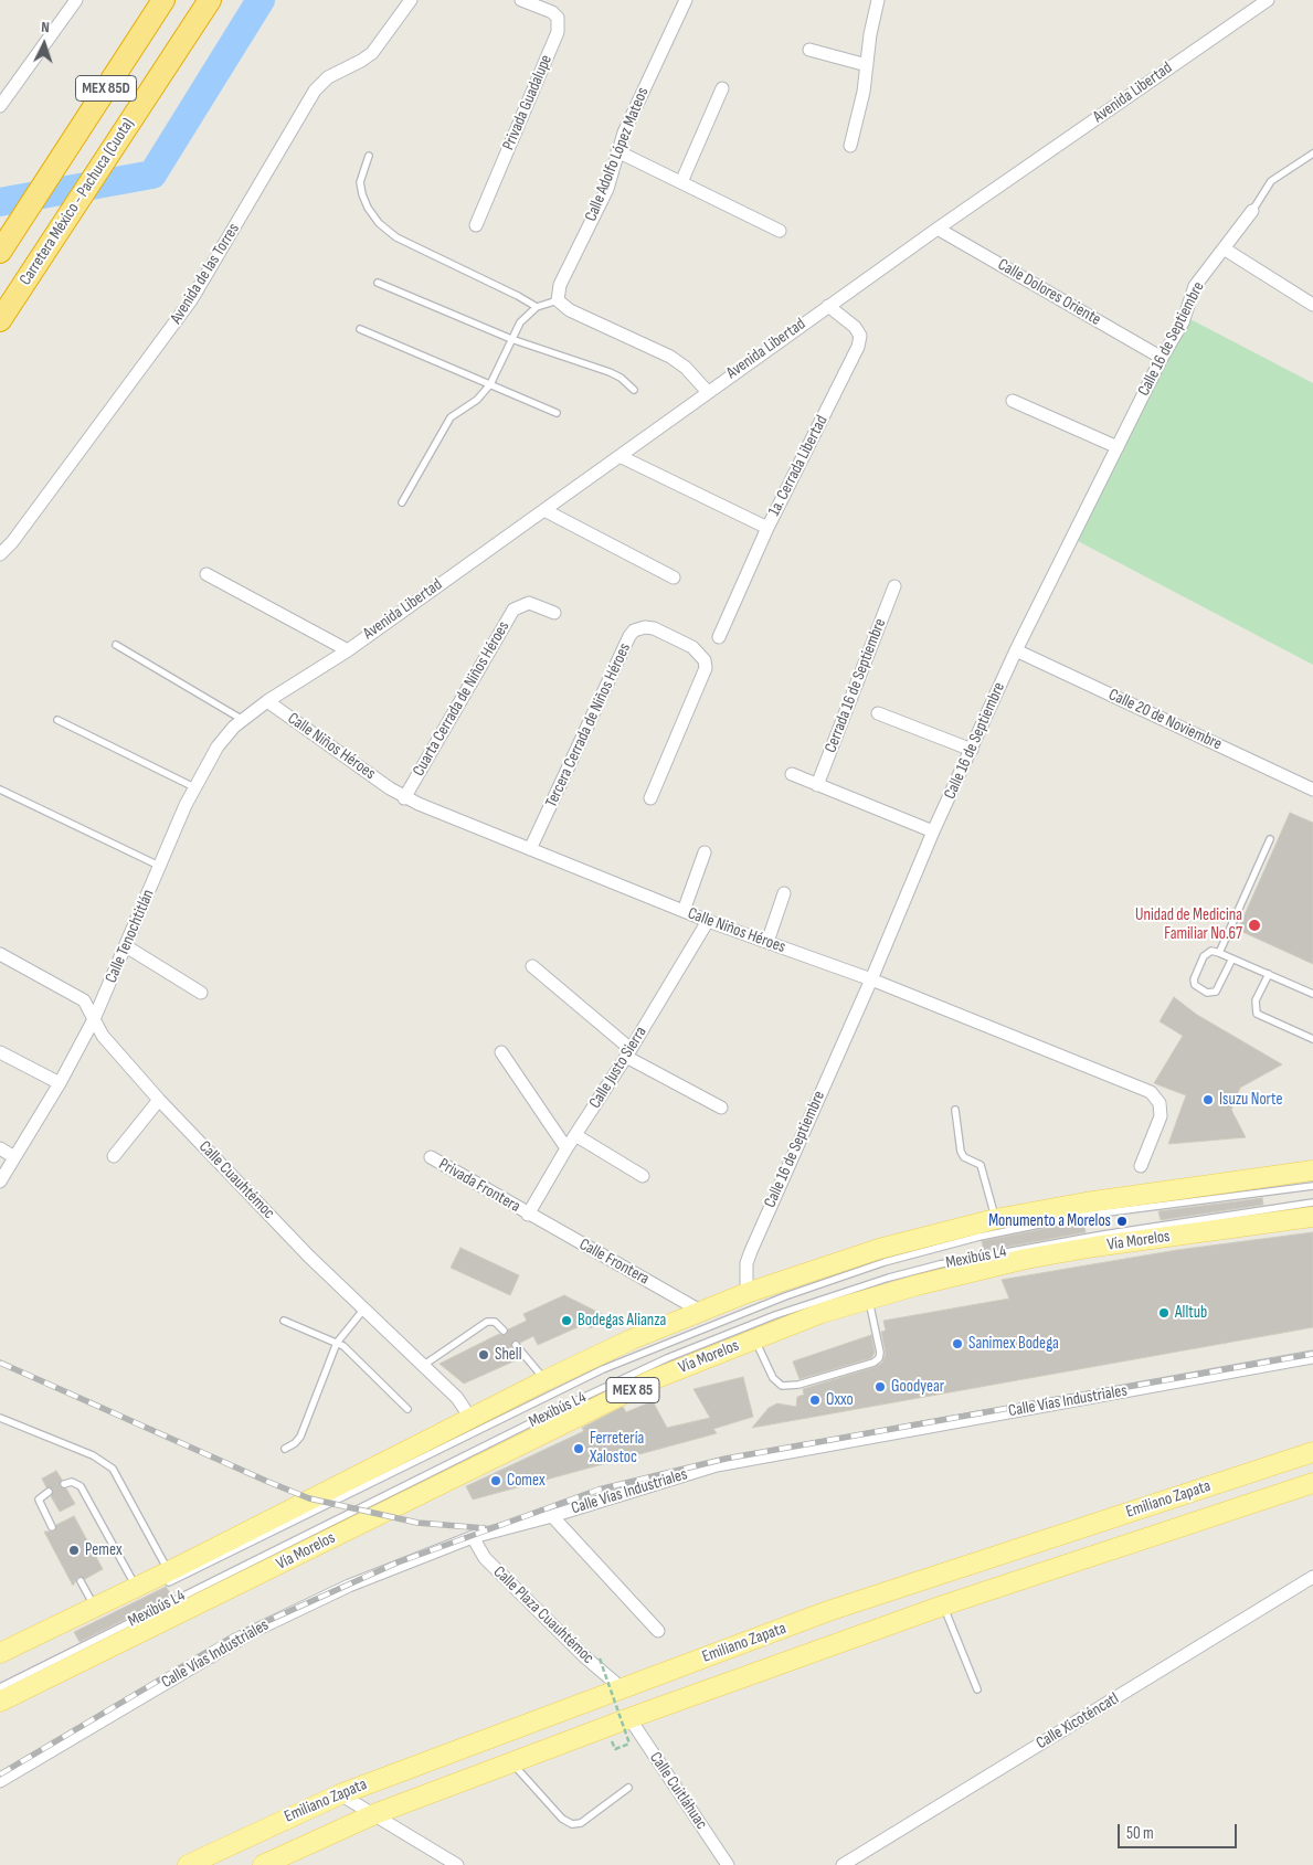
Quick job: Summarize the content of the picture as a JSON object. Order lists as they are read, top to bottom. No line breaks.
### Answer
{"streets":{"highway":["MEX 85D","Carretera México - Pachuca (Cuota)"],"main road":["Vía Morelos","MEX 85","Emiliano Zapata"],"street":["Avenida Libertad","Privada Guadalupe","Calle Adolfo López Mateos","Avenida de las Torres","Calle Dolores Oriente","Calle 16 de Septiembre","1a. Cerrada Libertad","Cerrada 16 de Septiembre","Cuarta Cerrada de Niños Héroes","Calle 20 de Noviembre","Tercera Cerrada de Niños Héroes","Calle Niños Héroes","Calle Tenochtitlán","Calle Justo Sierra","Calle Cuauhtémoc","Privada Frontera","Calle Frontera","Calle Vías Industriales","Calle Plaza Cuauhtémoc","Calle Xicoténcatl","Calle Cuitláhuac"],"lane":["Mexibús L4"]},"crossings":[["Avenida Libertad","Calle Dolores Oriente"],["Avenida Libertad","1a. Cerrada Libertad"],["Avenida Libertad","Calle Niños Héroes"],["Avenida Libertad","Calle Tenochtitlán"],["Calle Dolores Oriente","Calle 16 de Septiembre"],["Calle 16 de Septiembre","Cerrada 16 de Septiembre"],["Calle 16 de Septiembre","Calle 20 de Noviembre"],["Calle 16 de Septiembre","Calle Niños Héroes"],["Calle 16 de Septiembre","MEX 85"],["Cuarta Cerrada de Niños Héroes","Calle Niños Héroes"],["Tercera Cerrada de Niños Héroes","Calle Niños Héroes"],["Calle Niños Héroes","Calle Tenochtitlán"],["Calle Niños Héroes","Calle Justo Sierra"],["Calle Tenochtitlán","Calle Cuauhtémoc"],["Calle Justo Sierra","Privada Frontera"],["Calle Justo Sierra","Calle Frontera"],["Calle Cuauhtémoc","MEX 85"],["Privada Frontera","Calle Frontera"],["Mexibús L4","MEX 85"],["Calle Frontera","MEX 85"],["Calle Vías Industriales","Calle Plaza Cuauhtémoc"],["Emiliano Zapata","Calle Plaza Cuauhtémoc"],["Emiliano Zapata","Calle Cuitláhuac"]],"places":["Unidad de Medicina Familiar No.67","Isuzu Norte","Monumento a Morelos","Alltub","Bodegas Alianza","Sanimex Bodega","Shell","Goodyear","Oxxo","Ferretería Xalostoc","Comex","Pemex"],"scale_bar":"50 m","north":"top"}
